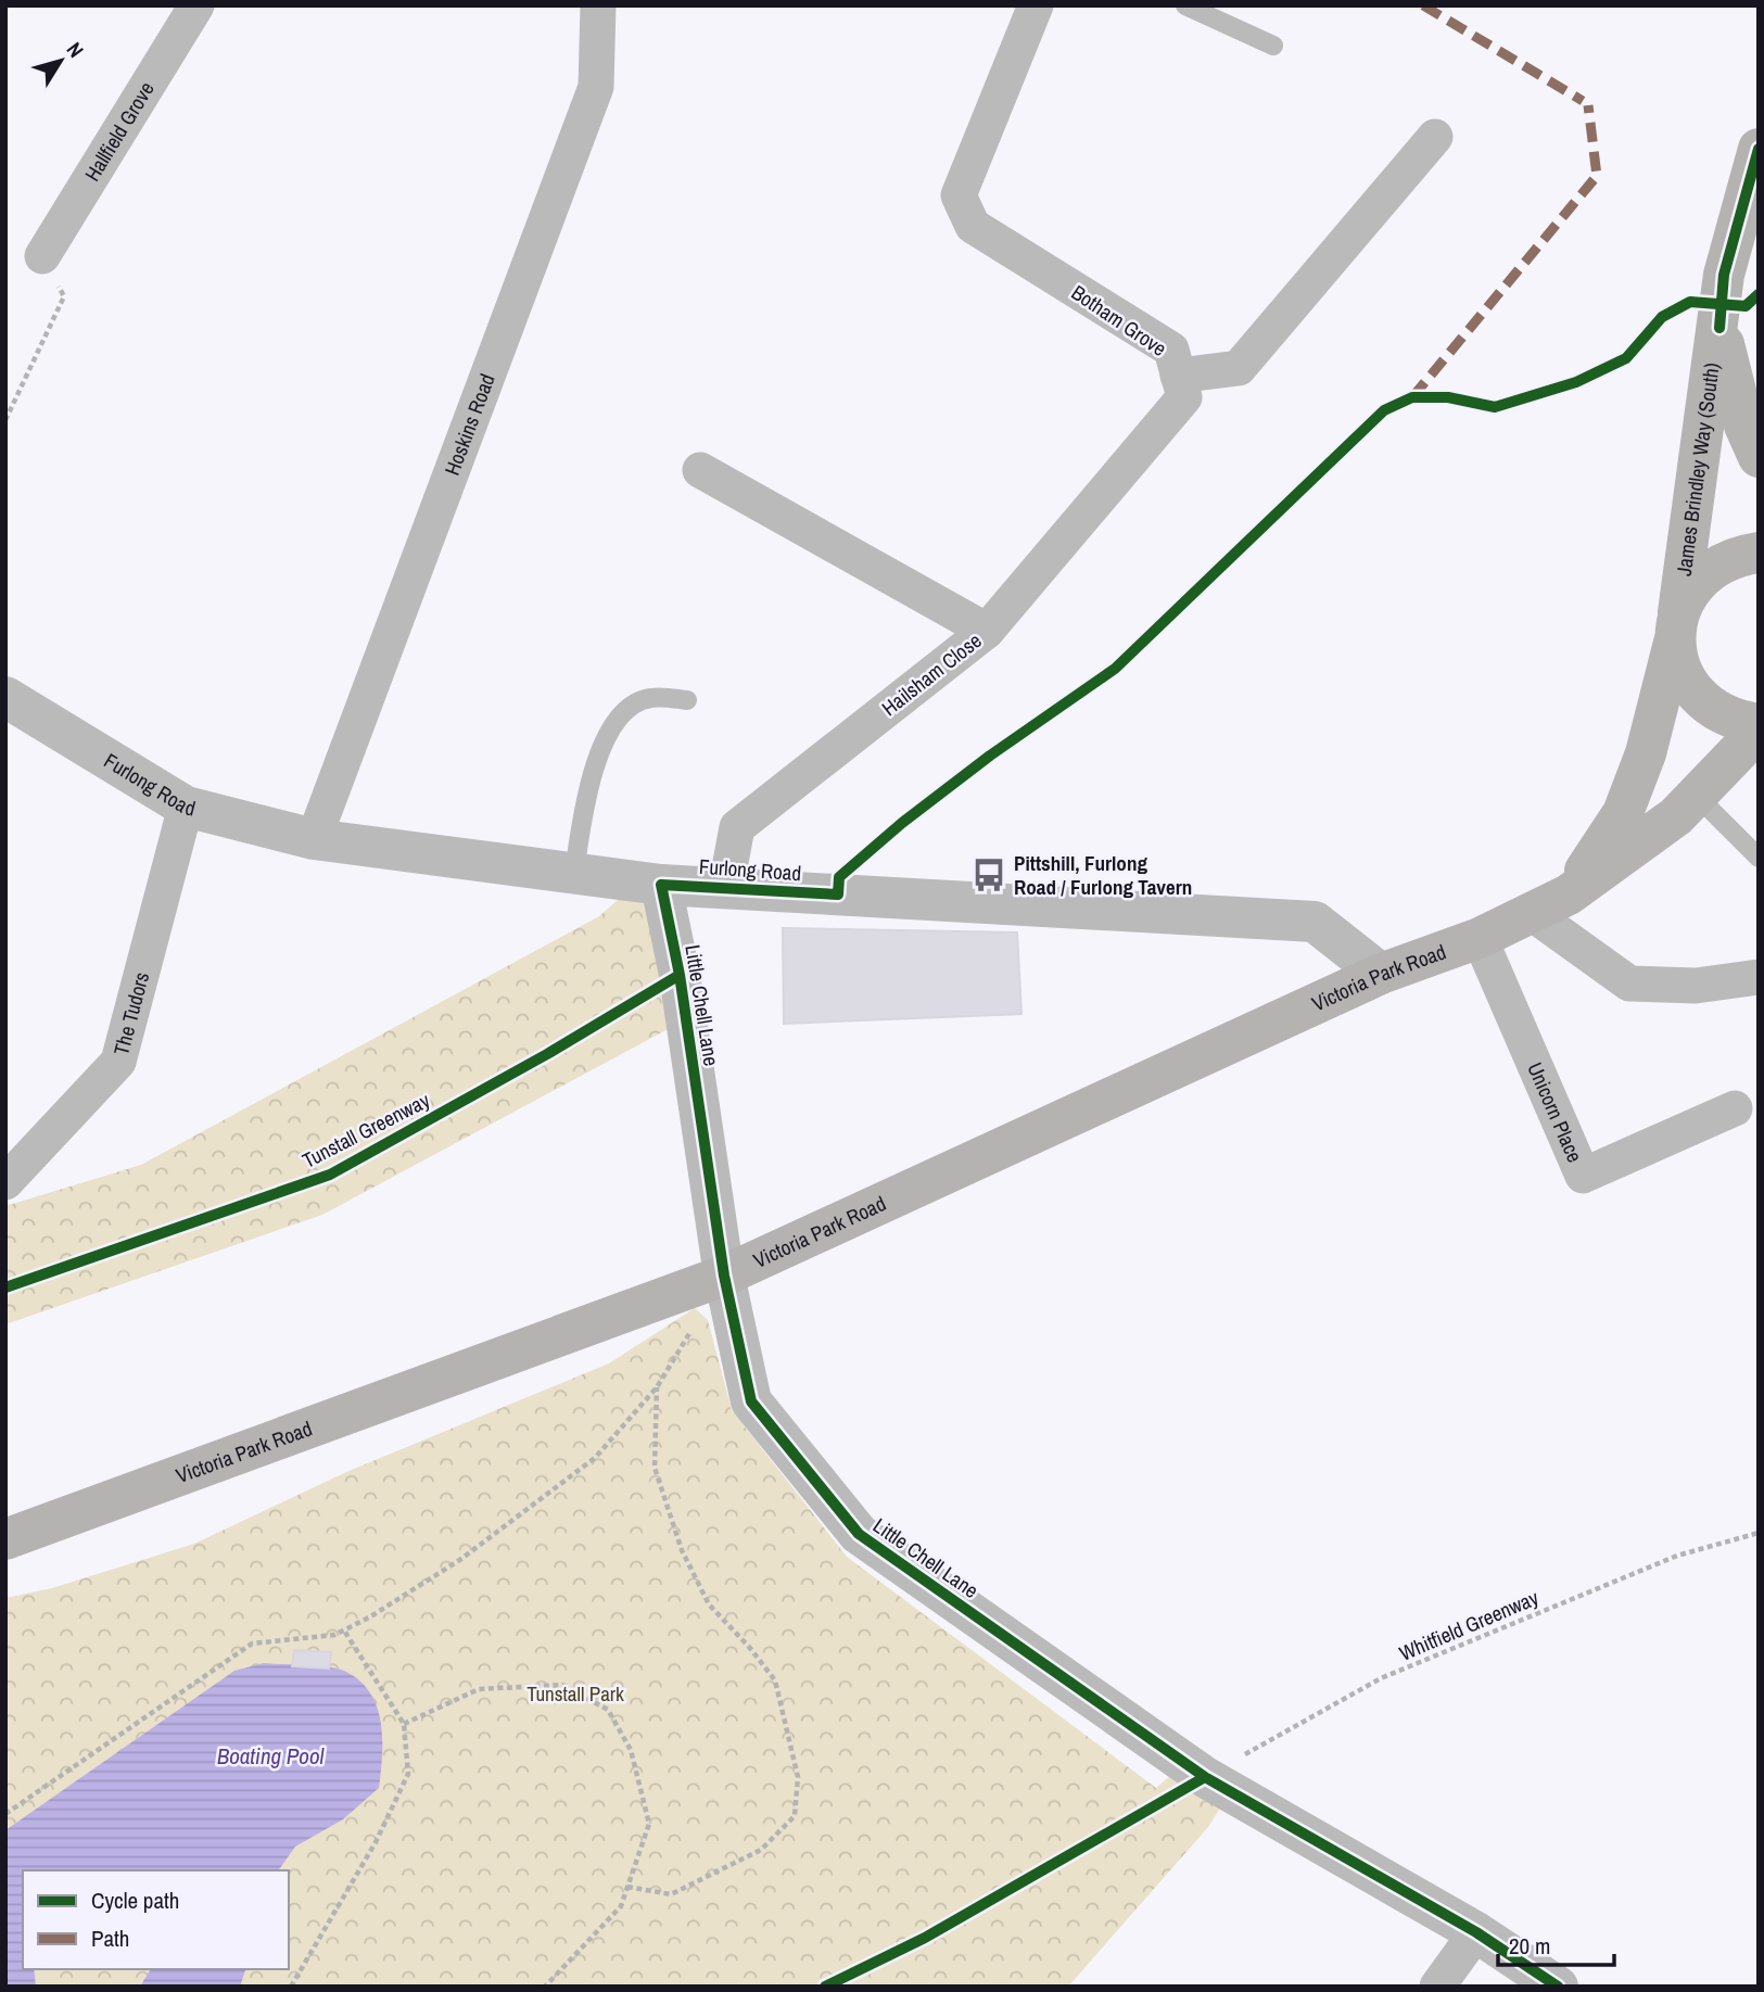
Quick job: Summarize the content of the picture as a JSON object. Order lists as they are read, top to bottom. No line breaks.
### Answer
{"streets":{"main road":["James Brindley Way (South)","Victoria Park Road"],"street":["Hallfield Grove","Botham Grove","Hoskins Road","Hailsham Close","Furlong Road","Little Chell Lane","The Tudors","Unicorn Place"],"path":["Whitfield Greenway"],"cycle path":["Tunstall Greenway"]},"crossings":[["Botham Grove","Hailsham Close"],["Hoskins Road","Furlong Road"],["James Brindley Way (South)","Victoria Park Road"],["Hailsham Close","Furlong Road"],["Furlong Road","Victoria Park Road"],["Furlong Road","Little Chell Lane"],["Furlong Road","The Tudors"],["Victoria Park Road","Little Chell Lane"],["Victoria Park Road","Unicorn Place"],["Little Chell Lane","Whitfield Greenway"]],"water":["Boating Pool"],"parks":["Tunstall Park"],"places":{"bus stop":["Pittshill, Furlong Road / Furlong Tavern"]},"legend":["Cycle path","Path"],"scale_bar":"20 m","north":"top right"}
